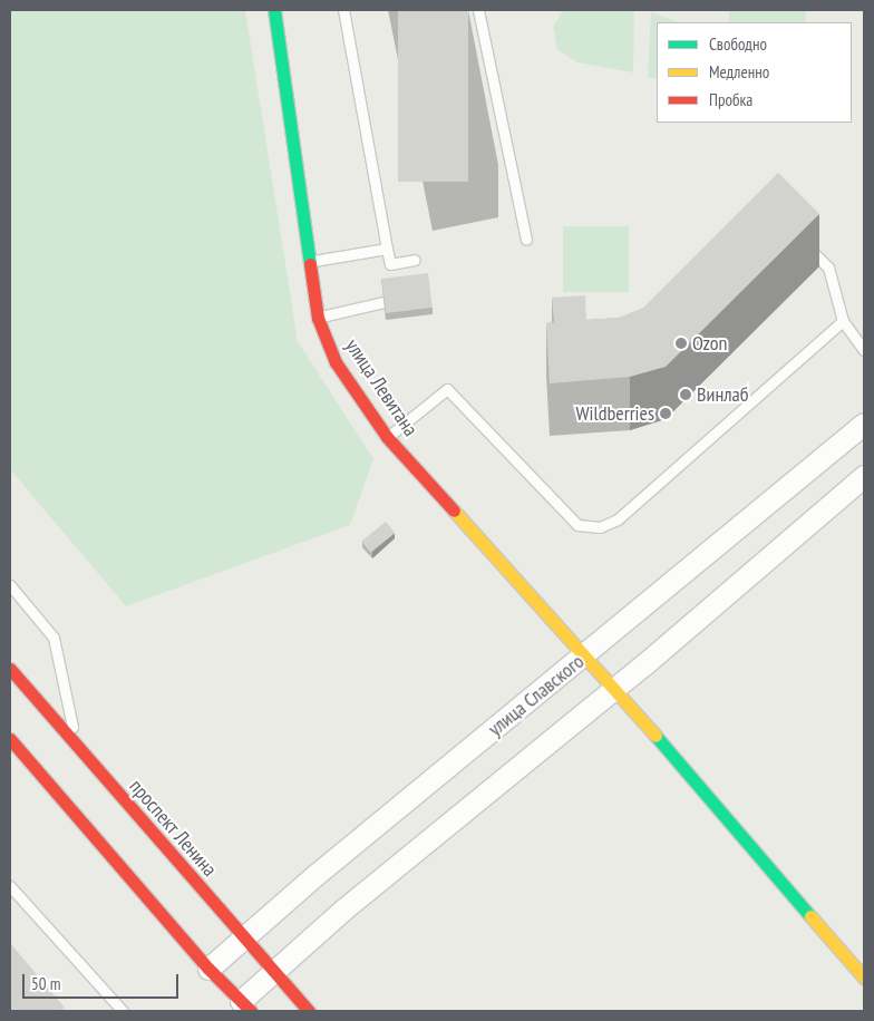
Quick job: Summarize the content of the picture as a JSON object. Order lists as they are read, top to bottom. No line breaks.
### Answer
{"streets":{"street":["улица Левитана","улица Славского","проспект Ленина"]},"crossings":[["улица Левитана","улица Славского"],["улица Славского","проспект Ленина"]],"places":["Ozon","Винлаб","Wildberries"],"legend":["Свободно","Медленно","Пробка"],"scale_bar":"50 m"}
